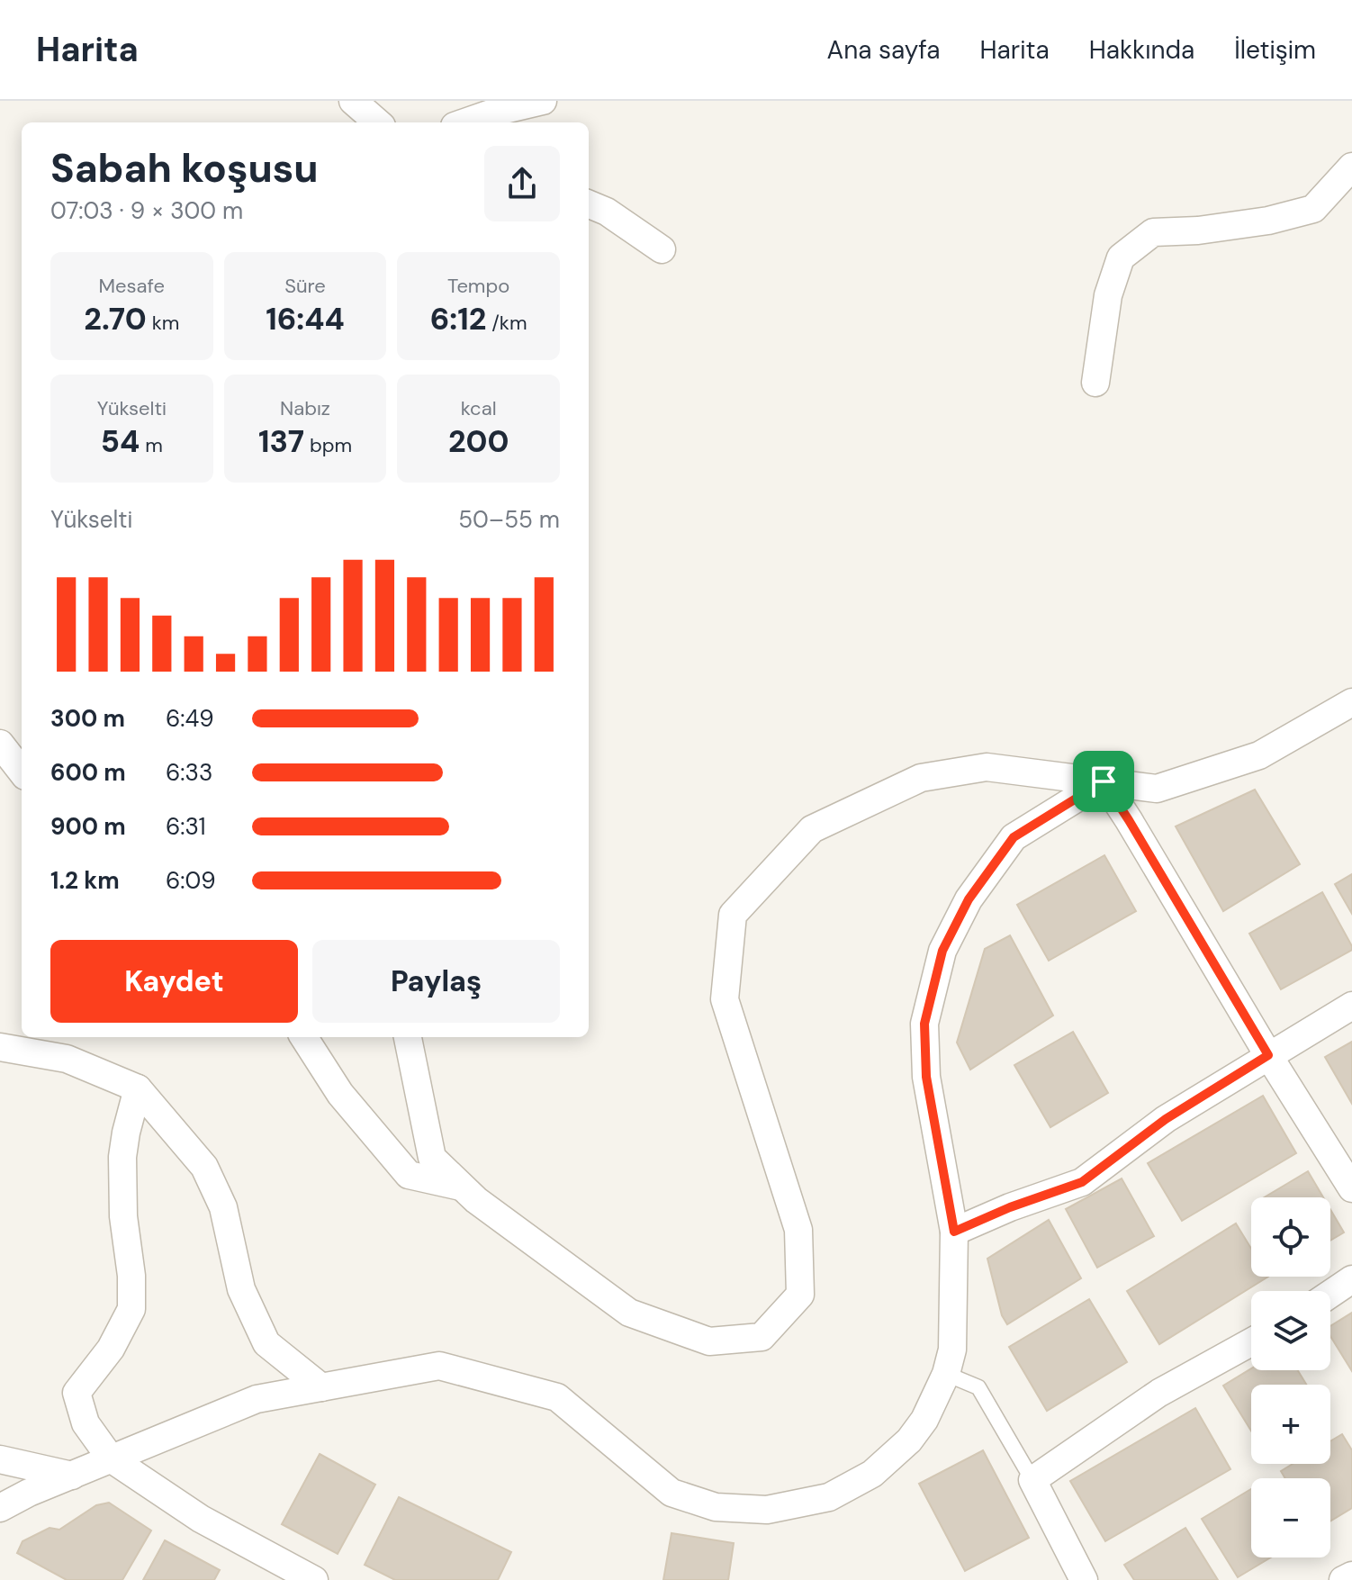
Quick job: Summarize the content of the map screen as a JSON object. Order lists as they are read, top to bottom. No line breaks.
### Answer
{"page":{"header":"Harita","nav":["Ana sayfa","Harita","Hakkında","İletişim"],"heading":["Sabah koşusu","07:03 · 9 × 300 m"],"stats":[["Mesafe","2.70 km"],["Süre","16:44"],["Tempo","6:12 /km"],["Yükselti","54 m"],["Nabız","137 bpm"],["kcal","200"]],"chart":["Yükselti","50–55 m"],"list":[{"name":"300 m","note":"6:49"},{"name":"600 m","note":"6:33"},{"name":"900 m","note":"6:31"},{"name":"1.2 km","note":"6:09"}],"buttons":["Kaydet","Paylaş"],"map_buttons":["+","−"]}}
